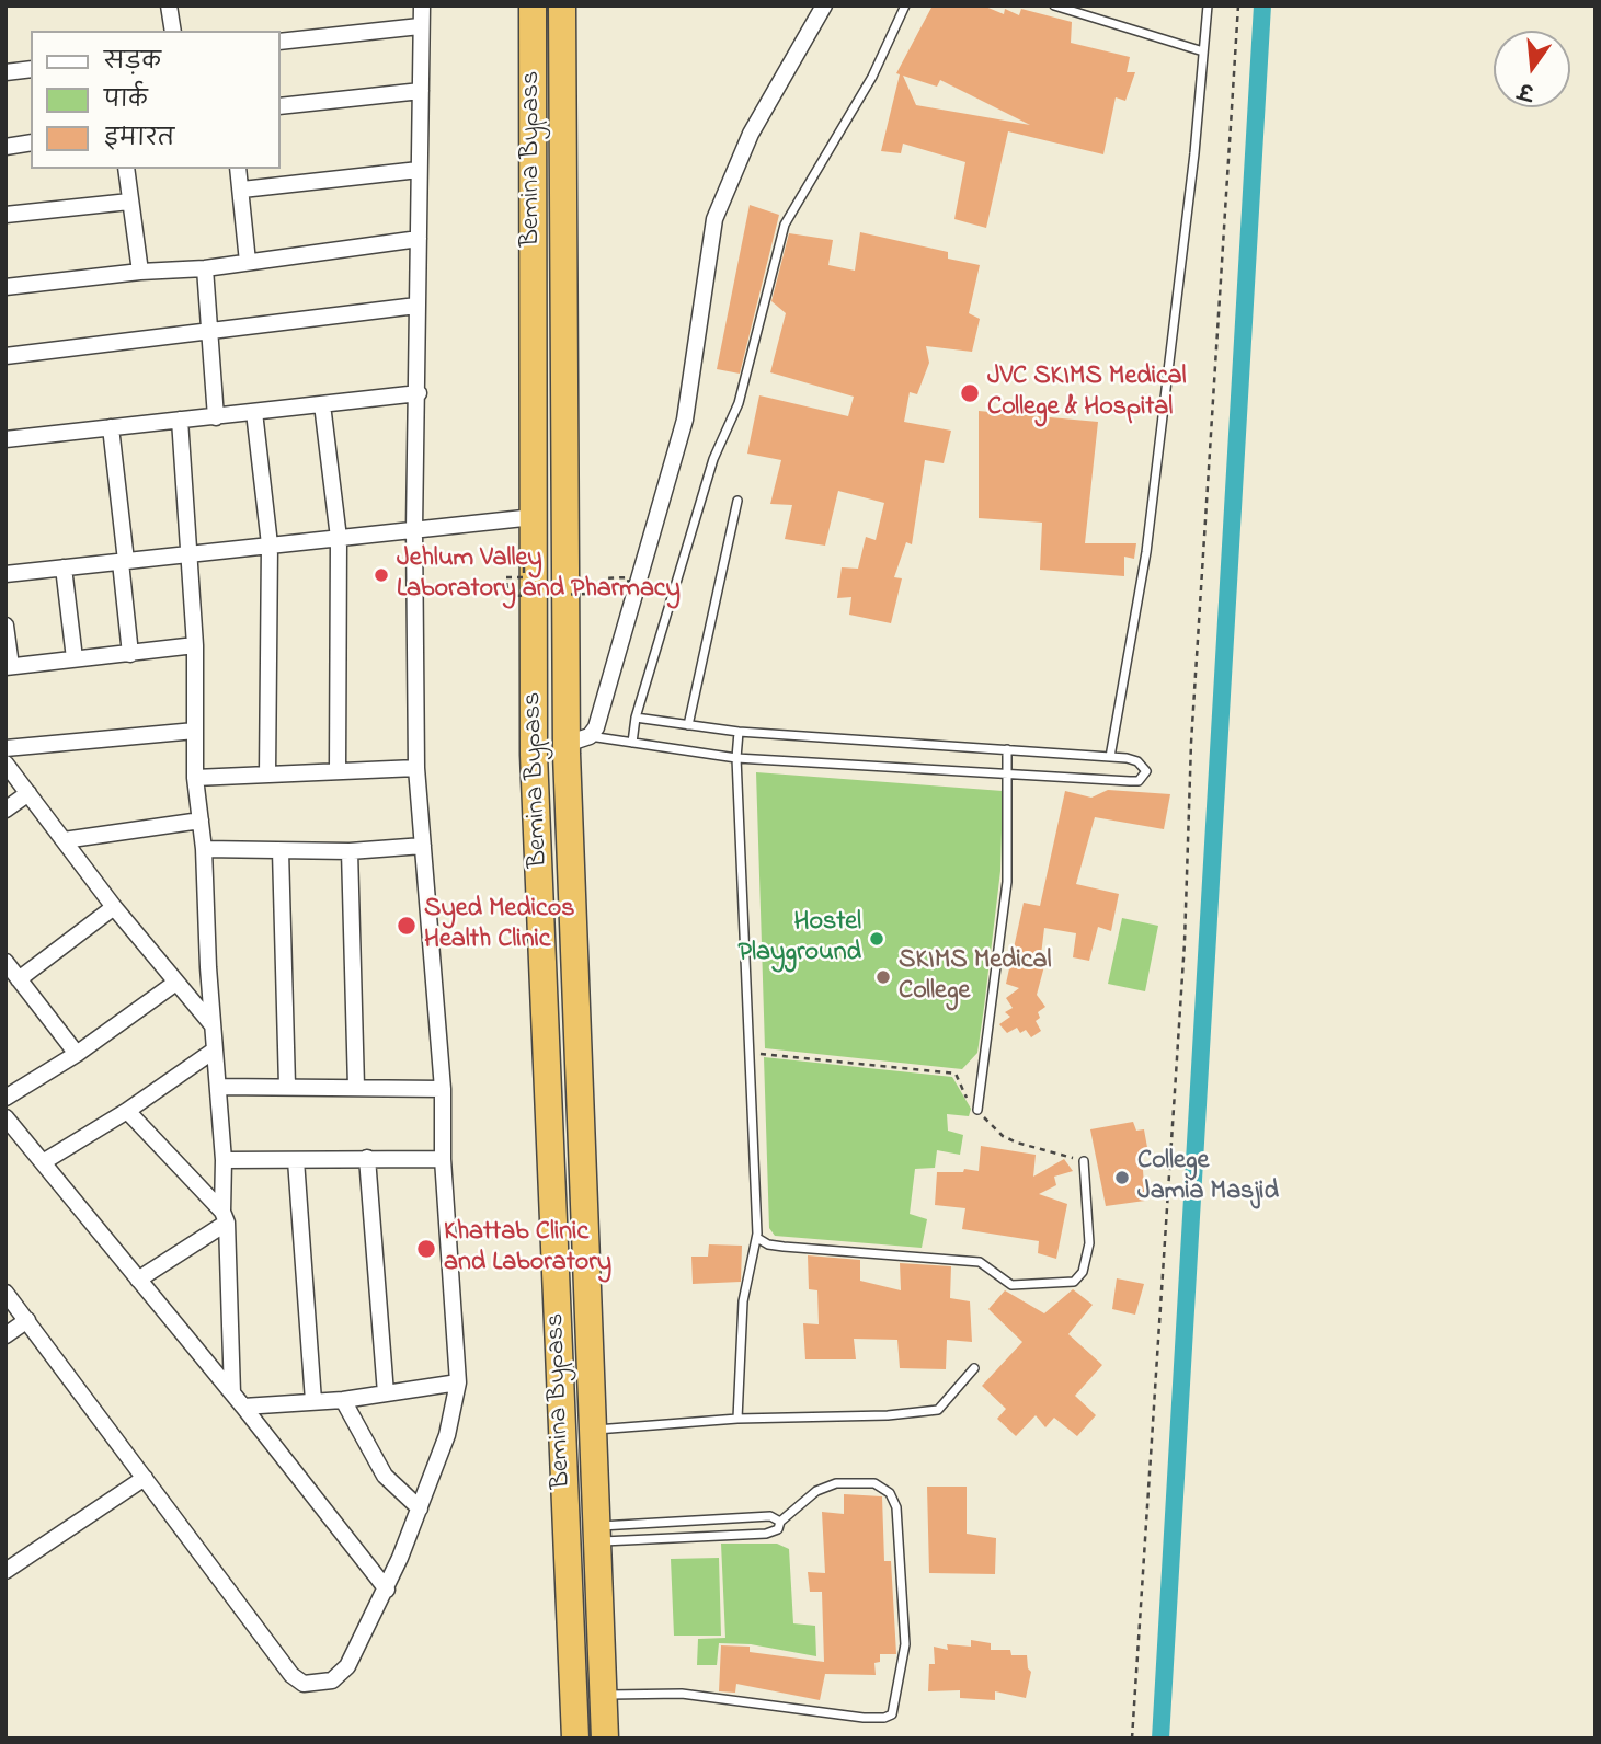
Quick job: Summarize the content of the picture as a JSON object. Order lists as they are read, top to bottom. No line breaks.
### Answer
{"streets":{"highway":["Bemina Bypass"]},"places":["JVC SKIMS Medical College & Hospital","Jehlum Valley Laboratory and Pharmacy","Syed Medicos Health Clinic","Hostel Playground","SKIMS Medical College","College Jamia Masjid","Khattab Clinic and Laboratory"],"legend":["सड़क","पार्क","इमारत"],"north":"bottom"}
